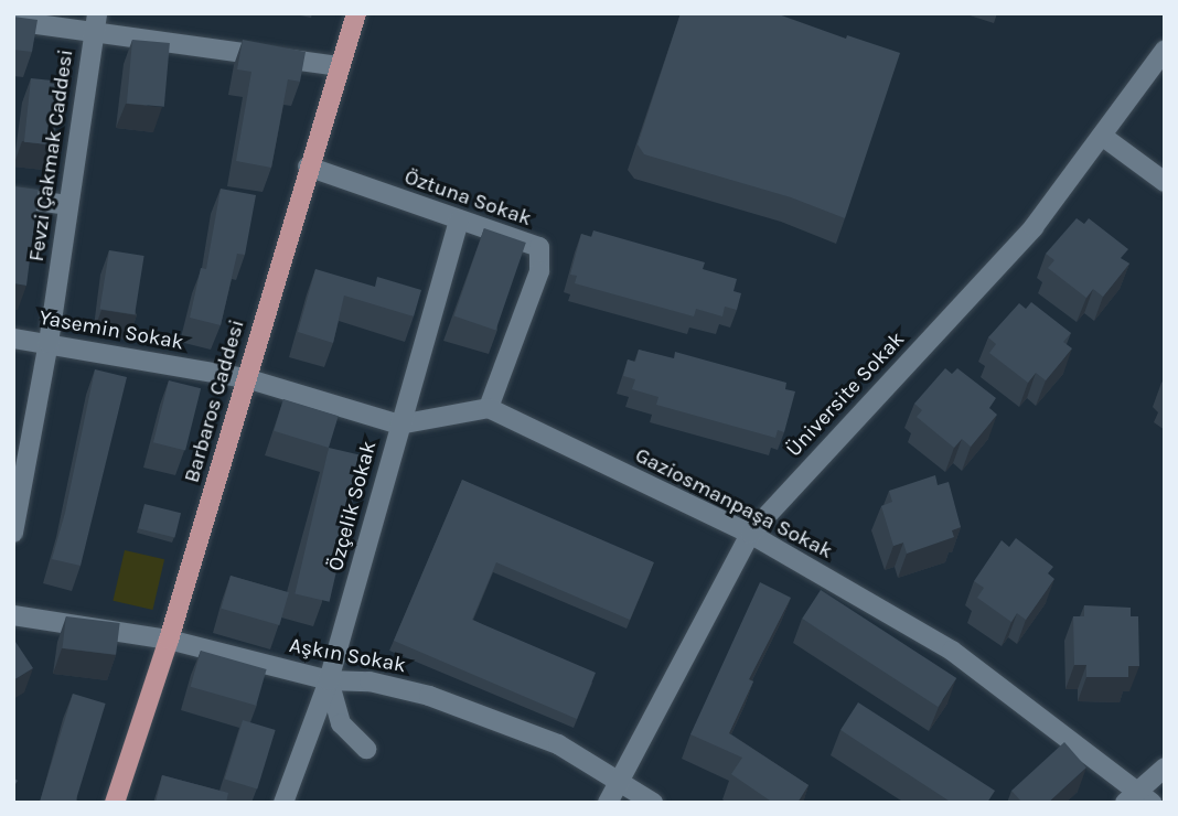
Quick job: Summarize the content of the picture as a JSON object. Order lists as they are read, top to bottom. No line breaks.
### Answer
{"streets":{"main road":["Barbaros Caddesi"],"street":["Fevzi Çakmak Caddesi","Öztuna Sokak","Yasemin Sokak","Üniversite Sokak","Gaziosmanpaşa Sokak","Özçelik Sokak","Aşkın Sokak"]},"crossings":[["Fevzi Çakmak Caddesi","Yasemin Sokak"],["Öztuna Sokak","Barbaros Caddesi"],["Öztuna Sokak","Gaziosmanpaşa Sokak"],["Öztuna Sokak","Özçelik Sokak"],["Yasemin Sokak","Barbaros Caddesi"],["Üniversite Sokak","Gaziosmanpaşa Sokak"],["Üniversite Sokak","Aşkın Sokak"],["Barbaros Caddesi","Aşkın Sokak"],["Özçelik Sokak","Aşkın Sokak"]]}
